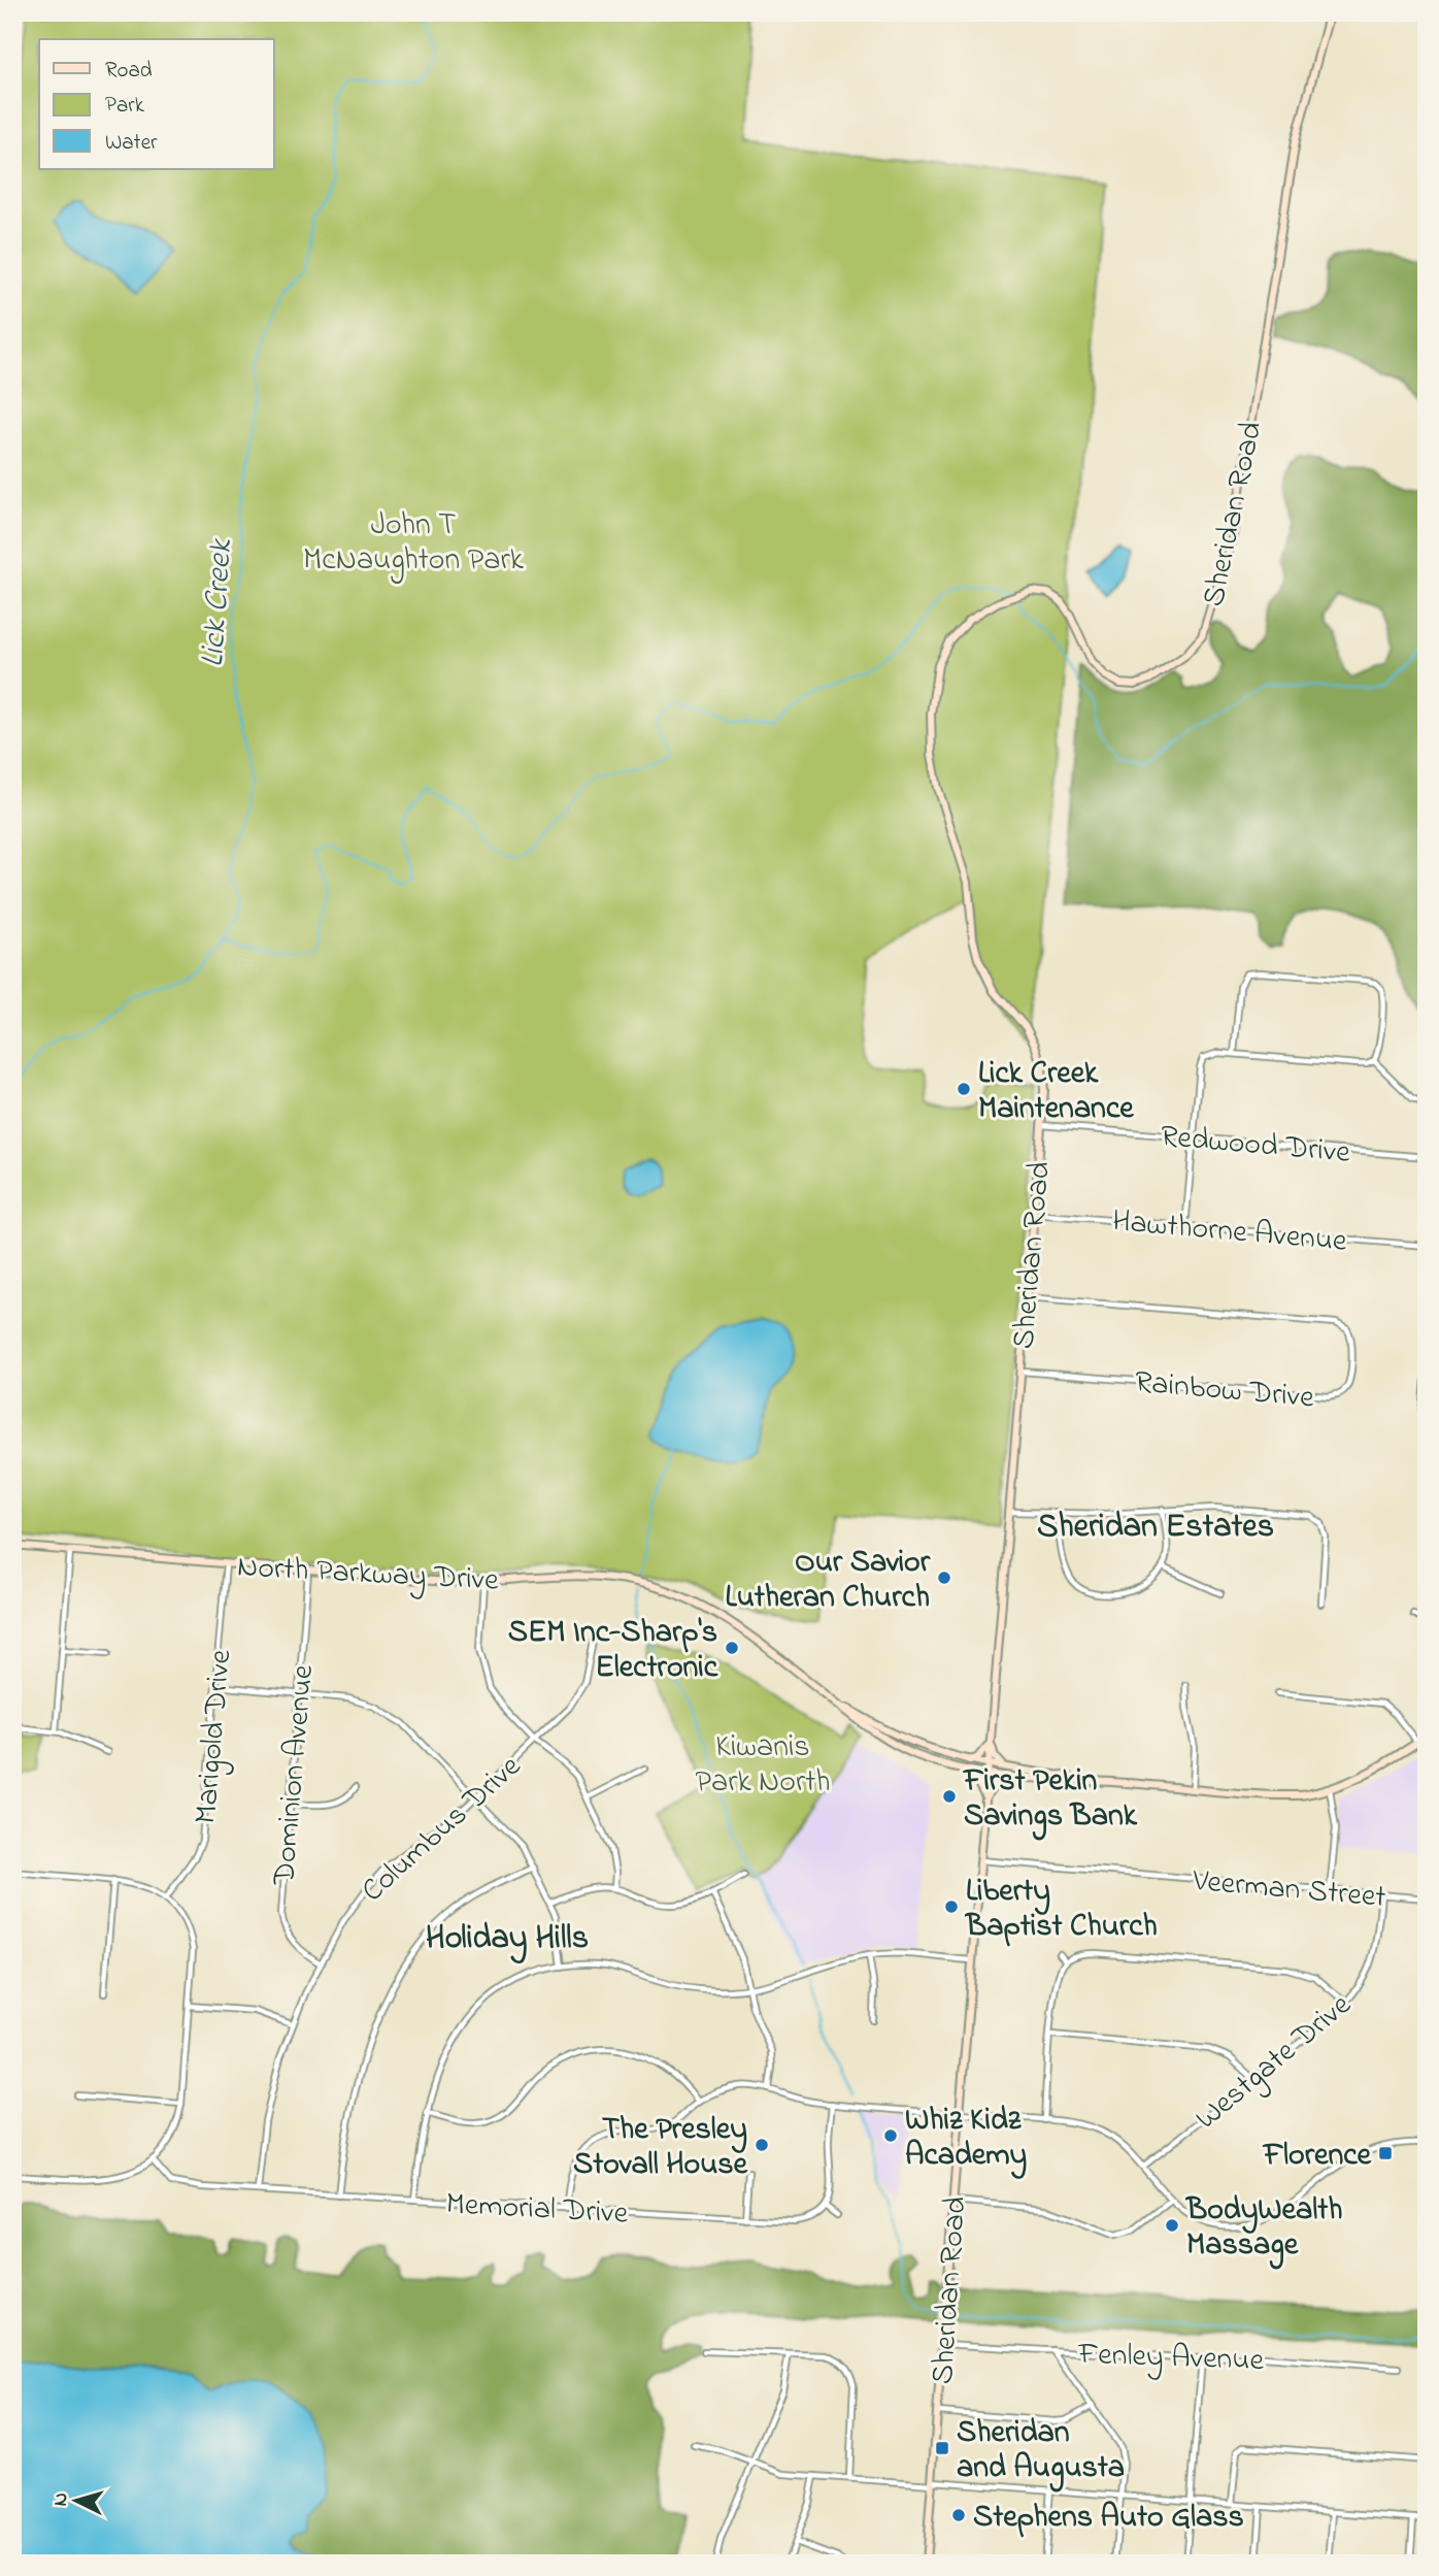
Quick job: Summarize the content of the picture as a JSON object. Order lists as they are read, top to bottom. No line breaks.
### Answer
{"streets":{"main road":["Sheridan Road","North Parkway Drive"],"street":["Redwood Drive","Hawthorne Avenue","Rainbow Drive","Marigold Drive","Dominion Avenue","Columbus Drive","Veerman Street","Westgate Drive","Memorial Drive","Fenley Avenue"]},"crossings":[["Sheridan Road","Redwood Drive"],["Sheridan Road","Hawthorne Avenue"],["Sheridan Road","Rainbow Drive"],["Sheridan Road","North Parkway Drive"],["Sheridan Road","Veerman Street"],["Sheridan Road","Fenley Avenue"],["North Parkway Drive","Marigold Drive"],["North Parkway Drive","Dominion Avenue"],["Dominion Avenue","Columbus Drive"],["Columbus Drive","Memorial Drive"],["Veerman Street","Westgate Drive"]],"districts":["Sheridan Estates","Holiday Hills"],"water":["Lick Creek"],"parks":["John T McNaughton Park","Kiwanis Park North"],"places":{"other":["Lick Creek Maintenance","Our Savior Lutheran Church","SEM Inc-Sharp's Electronic","First Pekin Savings Bank","Liberty Baptist Church","Whiz Kidz Academy","The Presley Stovall House","BodyWealth Massage","Stephens Auto Glass"],"transit":["Florence","Sheridan and Augusta"]},"legend":["Road","Park","Water"],"north":"left"}
